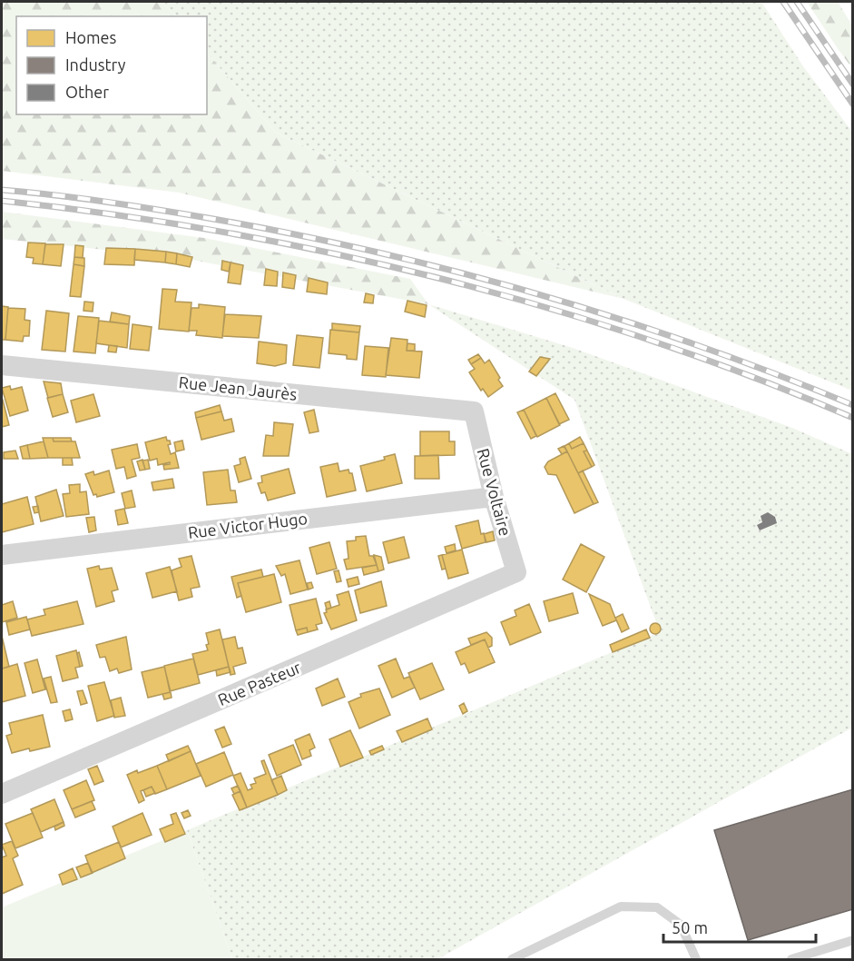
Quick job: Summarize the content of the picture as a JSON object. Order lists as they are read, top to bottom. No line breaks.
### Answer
{"streets":{"street":["Rue Jean Jaurès","Rue Voltaire","Rue Victor Hugo","Rue Pasteur"]},"crossings":[["Rue Jean Jaurès","Rue Voltaire"],["Rue Voltaire","Rue Victor Hugo"],["Rue Voltaire","Rue Pasteur"]],"legend":["Homes","Industry","Other"],"scale_bar":"50 m"}
